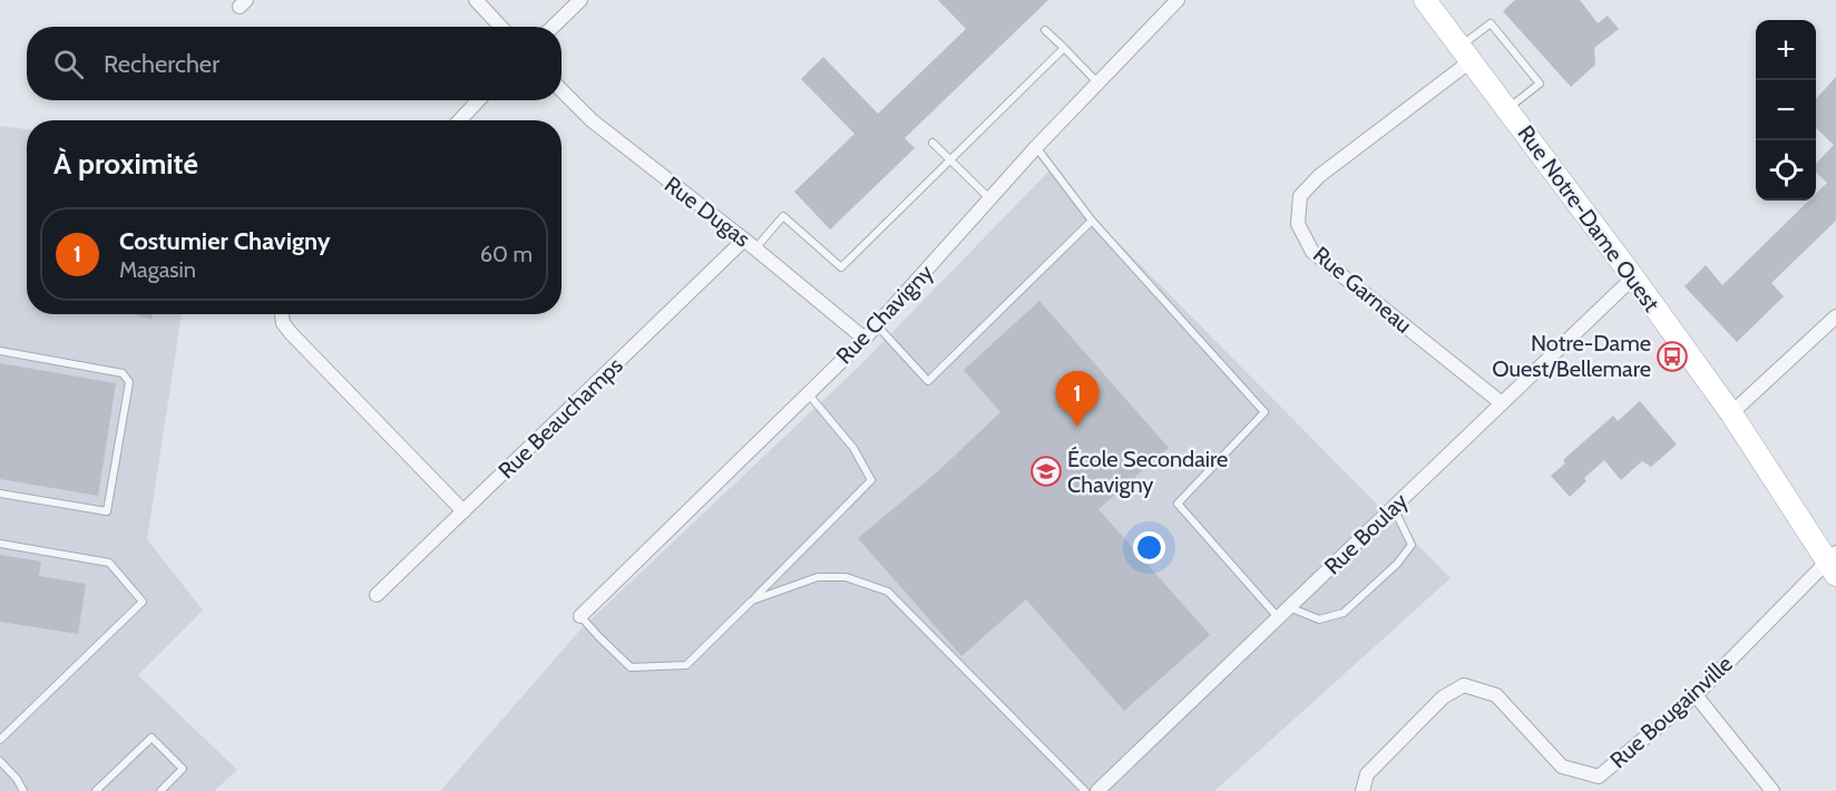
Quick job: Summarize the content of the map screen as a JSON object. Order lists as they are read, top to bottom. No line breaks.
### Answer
{"streets":{"main road":["Rue Notre-Dame Ouest"],"street":["Rue Dugas","Rue Garneau","Rue Chavigny","Rue Beauchamps","Rue Boulay","Rue Bougainville"]},"crossings":[["Rue Dugas","Rue Chavigny"],["Rue Dugas","Rue Beauchamps"],["Rue Notre-Dame Ouest","Rue Garneau"],["Rue Notre-Dame Ouest","Rue Boulay"],["Rue Notre-Dame Ouest","Rue Bougainville"],["Rue Garneau","Rue Boulay"]],"places":{"bus stop":["Notre-Dame Ouest/Bellemare"],"school or university":["École Secondaire Chavigny"]},"page":{"map_buttons":["+","−"],"search":"Rechercher","heading":"À proximité","list":[{"mark":"1","name":"Costumier Chavigny","note":"Magasin","value":"60 m"}],"pins":"1"}}
